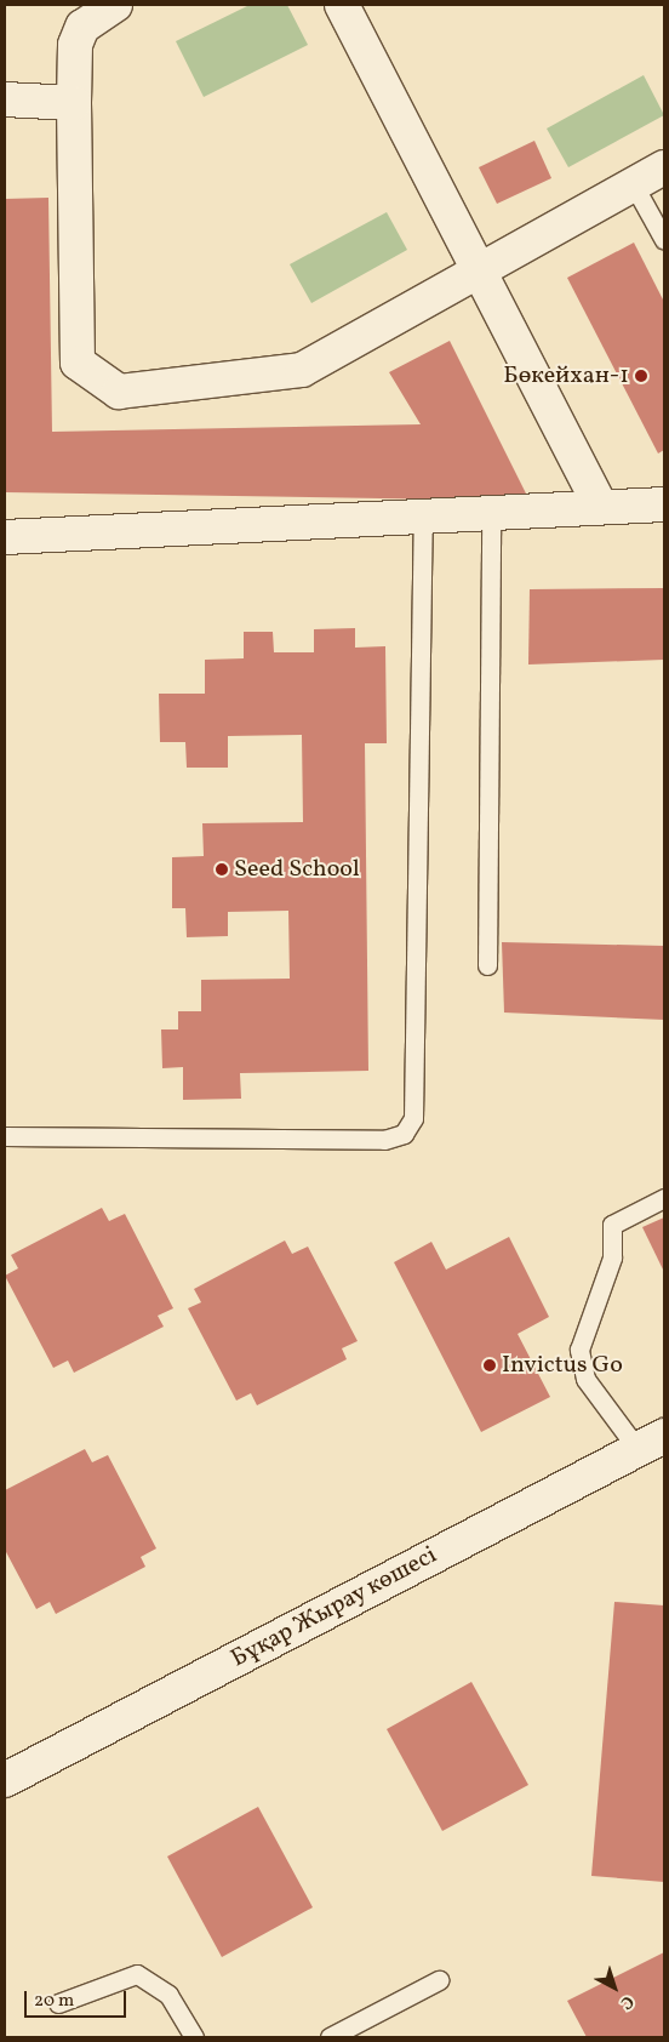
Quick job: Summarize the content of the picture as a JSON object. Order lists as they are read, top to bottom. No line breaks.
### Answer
{"streets":{"street":["Бұқар Жырау көшесі"]},"places":["Бөкейхан-1","Seed School","Invictus Go"],"scale_bar":"20 m","north":"bottom right"}
